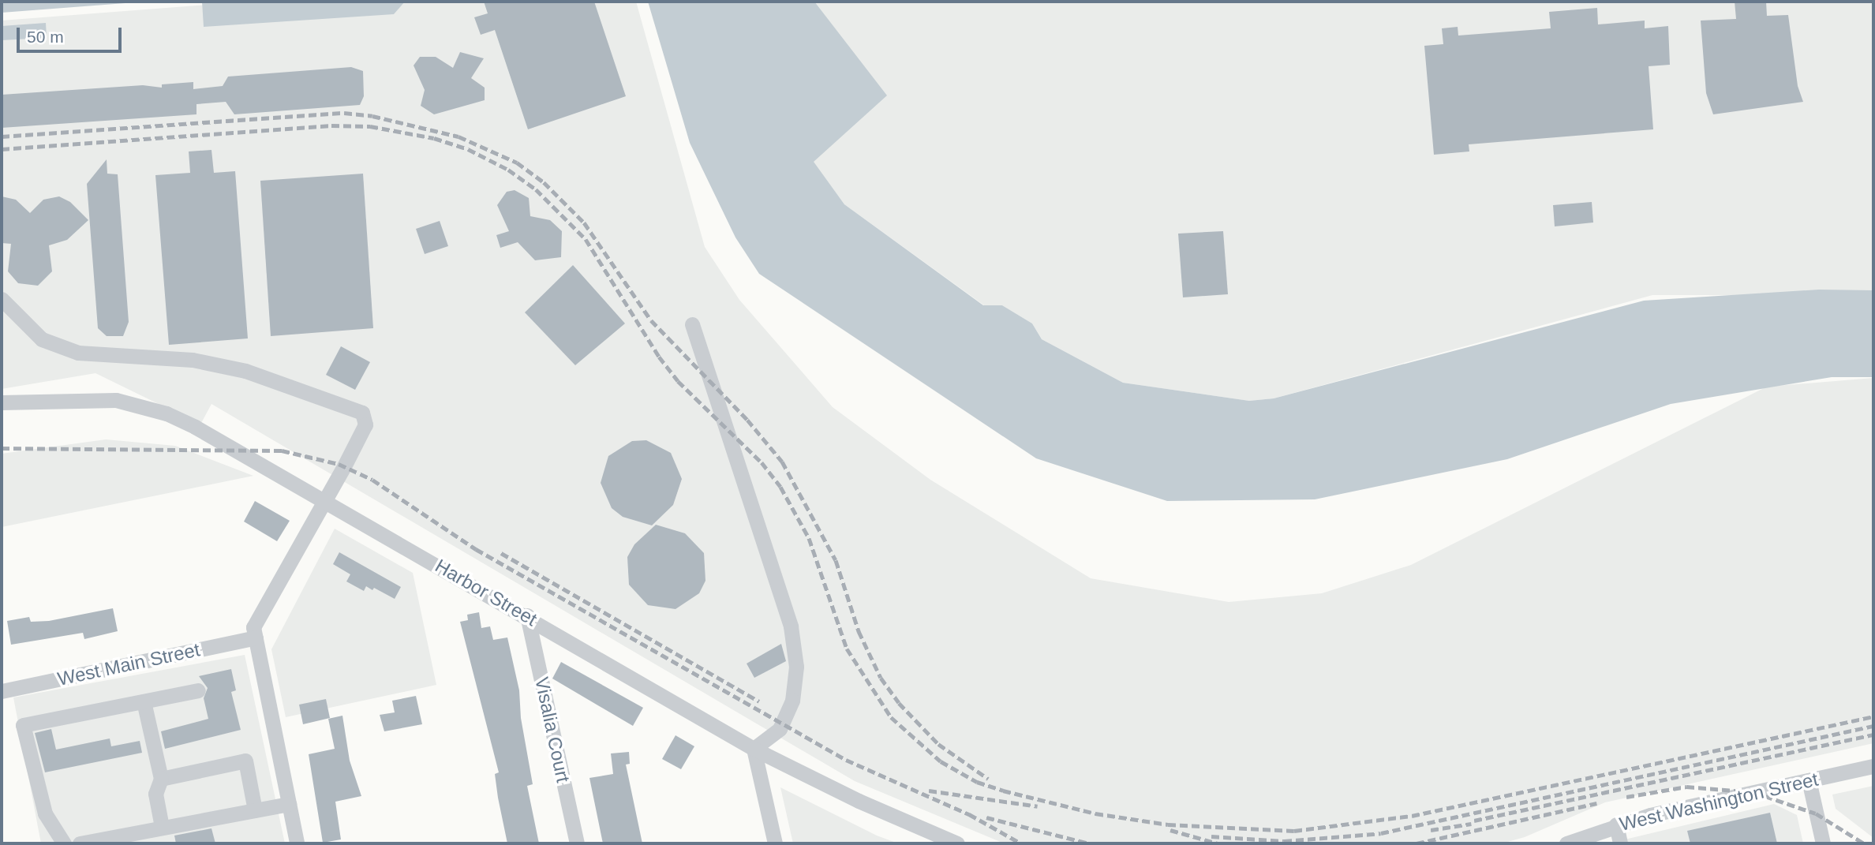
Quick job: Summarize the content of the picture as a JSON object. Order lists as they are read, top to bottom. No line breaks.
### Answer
{"streets":{"street":["Harbor Street","West Main Street","Visalia Court","West Washington Street"]},"crossings":[["Harbor Street","Visalia Court"]],"scale_bar":"50 m"}
